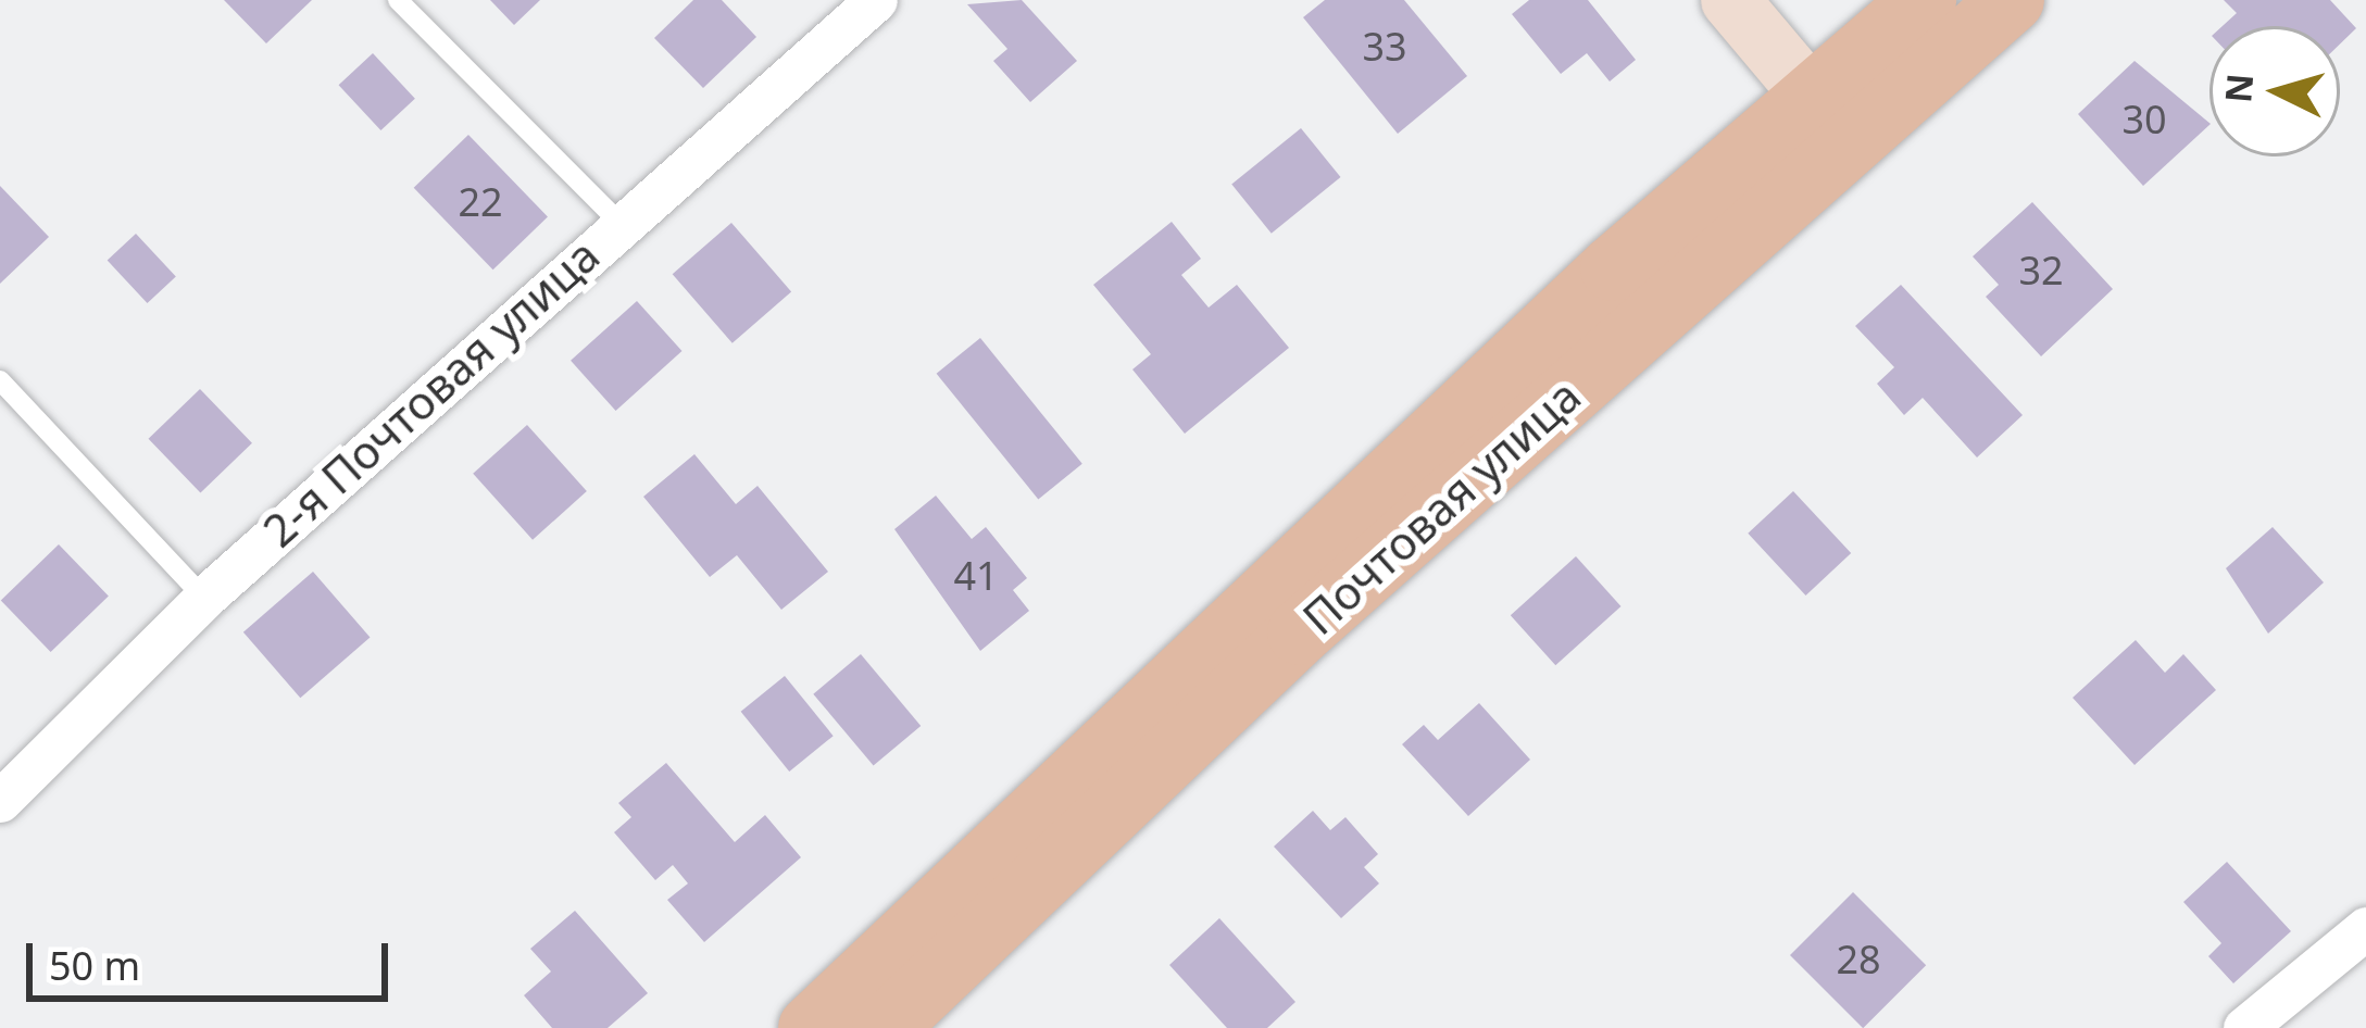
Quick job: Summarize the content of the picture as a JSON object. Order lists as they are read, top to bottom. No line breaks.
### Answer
{"streets":{"main road":["Почтовая улица"],"street":["2-я Почтовая улица"]},"house_numbers":["33","30","22","32","41","28"],"scale_bar":"50 m","north":"left"}
